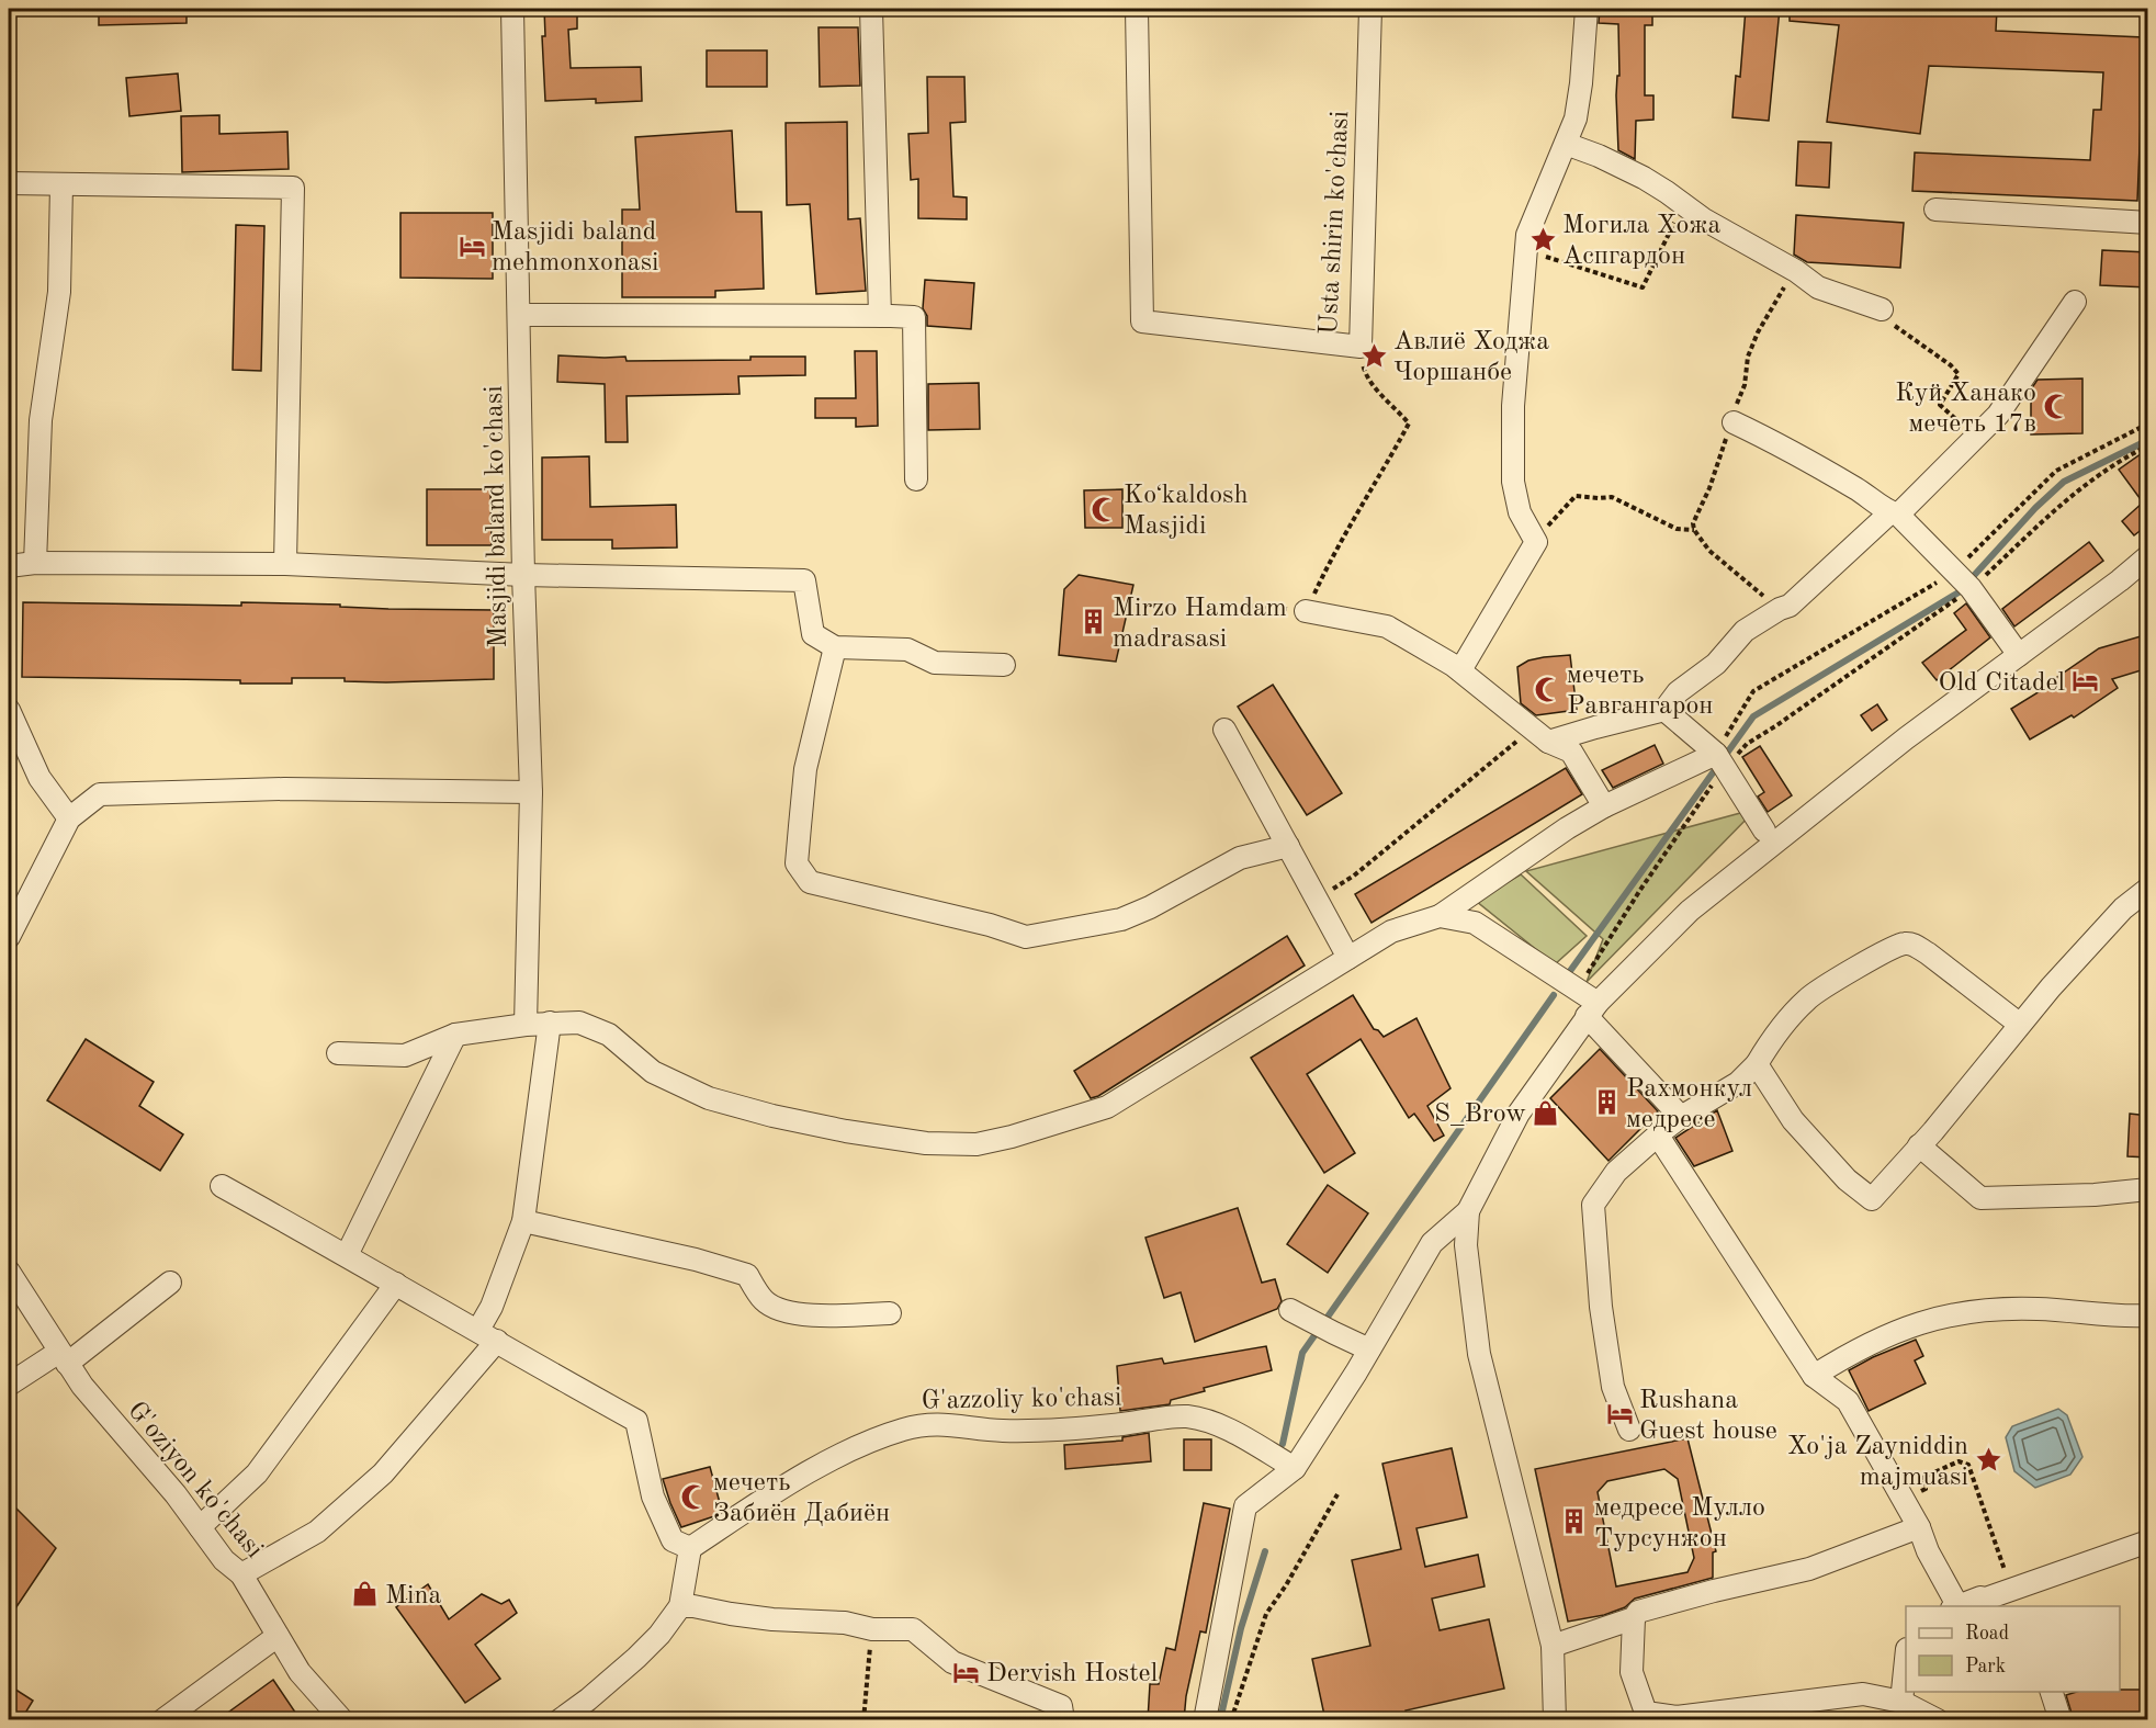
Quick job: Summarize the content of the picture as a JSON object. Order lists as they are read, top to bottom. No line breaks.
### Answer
{"streets":{"street":["Usta shirin ko'chasi","Masjidi baland ko'chasi","G'azzoliy ko'chasi","G'oziyon ko'chasi"]},"places":{"place":["Могила Хожа Аспгардон","Авлиё Ходжа Чоршанбе","Xo'ja Zayniddin majmuasi"],"hotel":["Masjidi baland mehmonxonasi","Old Citadel","Rushana Guest house","Dervish Hostel"],"mosque":["Куй Ханако мечеть 17в","Koʻkaldosh Masjidi","мечеть Равгангарон","мечеть Забиён Дабиён"],"building":["Mirzo Hamdam madrasasi","Рахмонкул медресе","медресе Мулло Турсунжон"],"shop":["S_Brow","Mina"]},"legend":["Road","Park"]}
